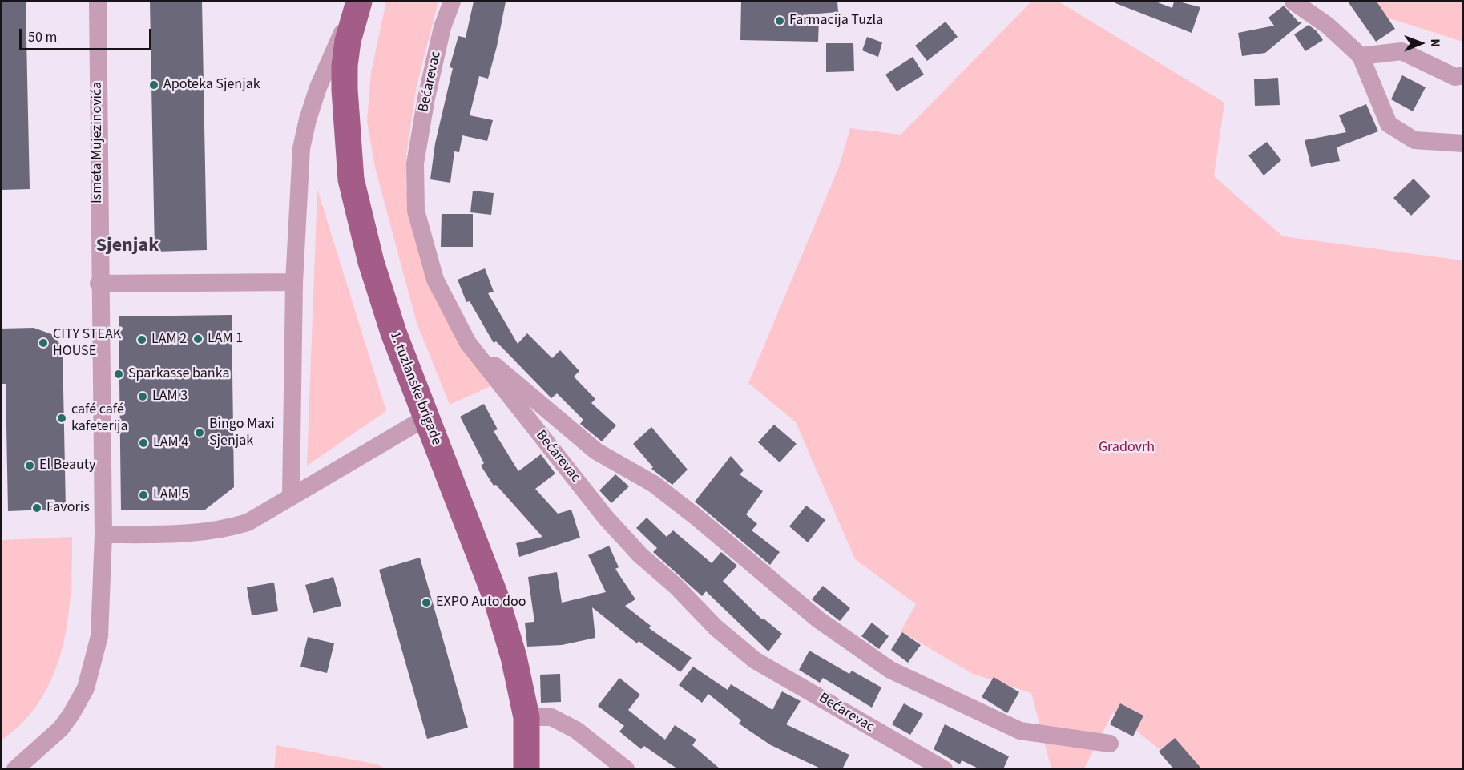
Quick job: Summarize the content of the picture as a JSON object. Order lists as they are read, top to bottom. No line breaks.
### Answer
{"streets":{"main road":["1. tuzlanske brigade"],"street":["Bećarevac","Ismeta Mujezinovića"]},"districts":["Sjenjak"],"parks":["Gradovrh"],"places":["Farmacija Tuzla","Apoteka Sjenjak","LAM 1","LAM 2","CITY STEAK HOUSE","Sparkasse banka","LAM 3","café café kafeterija","Bingo Maxi Sjenjak","LAM 4","El Beauty","LAM 5","Favoris","EXPO Auto doo"],"scale_bar":"50 m","north":"right"}
